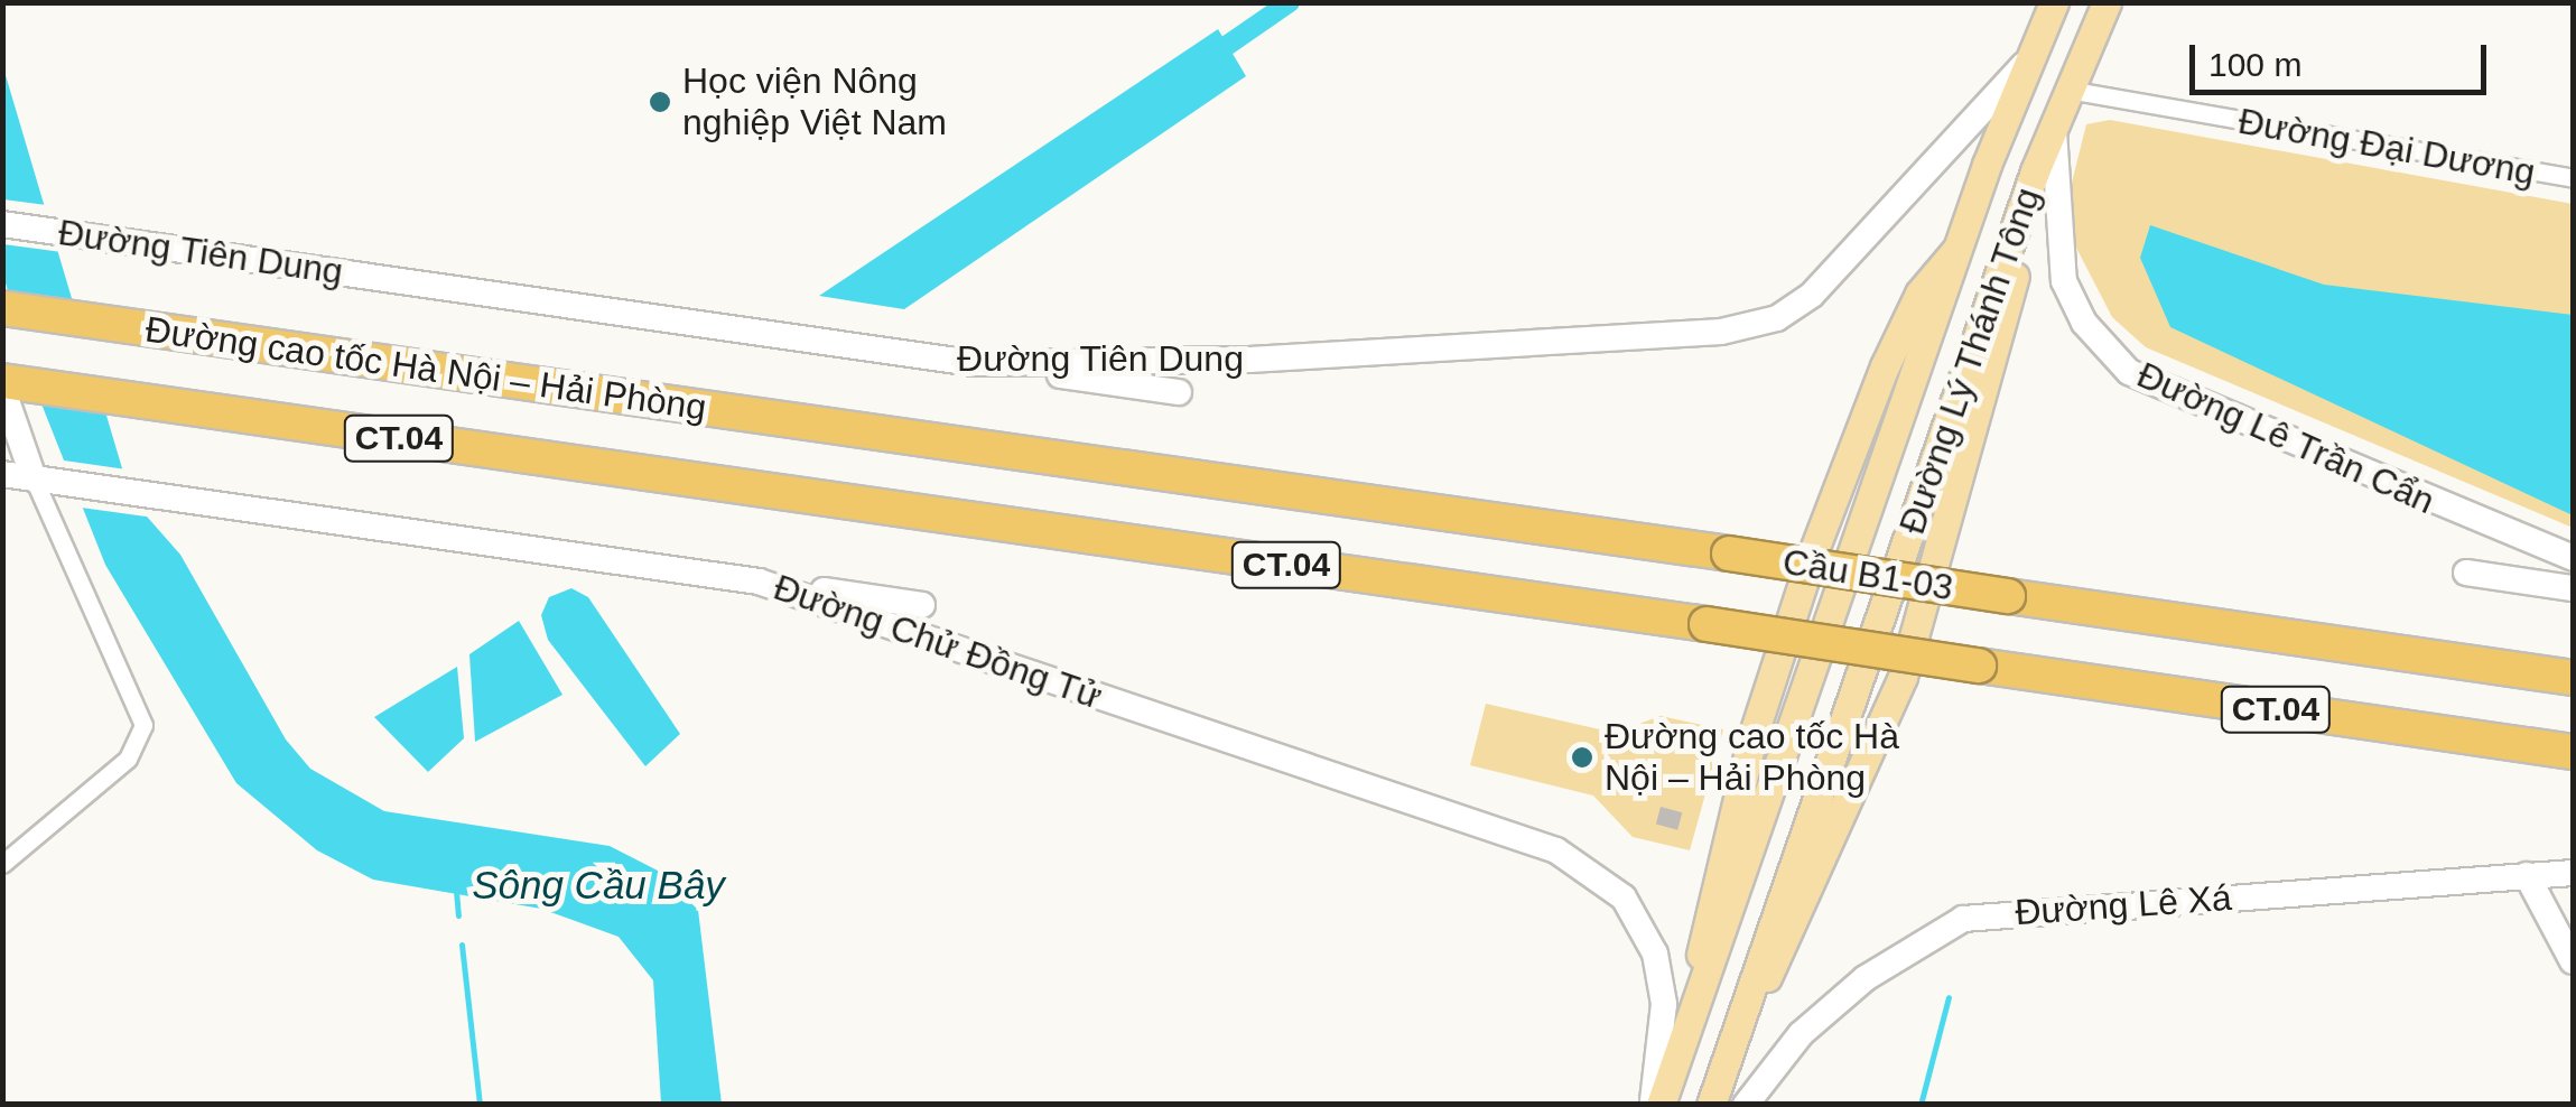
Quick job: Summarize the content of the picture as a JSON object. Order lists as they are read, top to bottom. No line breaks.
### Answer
{"streets":{"highway":["Đường cao tốc Hà Nội – Hải Phòng","CT.04","Cầu B1-03"],"main road":["Đường Tiên Dung","Đường Lý Thánh Tông","Đường Lê Trần Cẩn","Đường Chử Đồng Tử","Đường Lê Xá"],"street":["Đường Đại Dương"]},"crossings":[["Đường Đại Dương","Đường Lý Thánh Tông"],["Đường Tiên Dung","Đường Lý Thánh Tông"],["Đường Lý Thánh Tông","Đường Lê Trần Cẩn"],["Đường cao tốc Hà Nội – Hải Phòng","Cầu B1-03"]],"water":["Sông Cầu Bây"],"places":["Học viện Nông nghiệp Việt Nam","Đường cao tốc Hà Nội – Hải Phòng"],"scale_bar":"100 m"}
